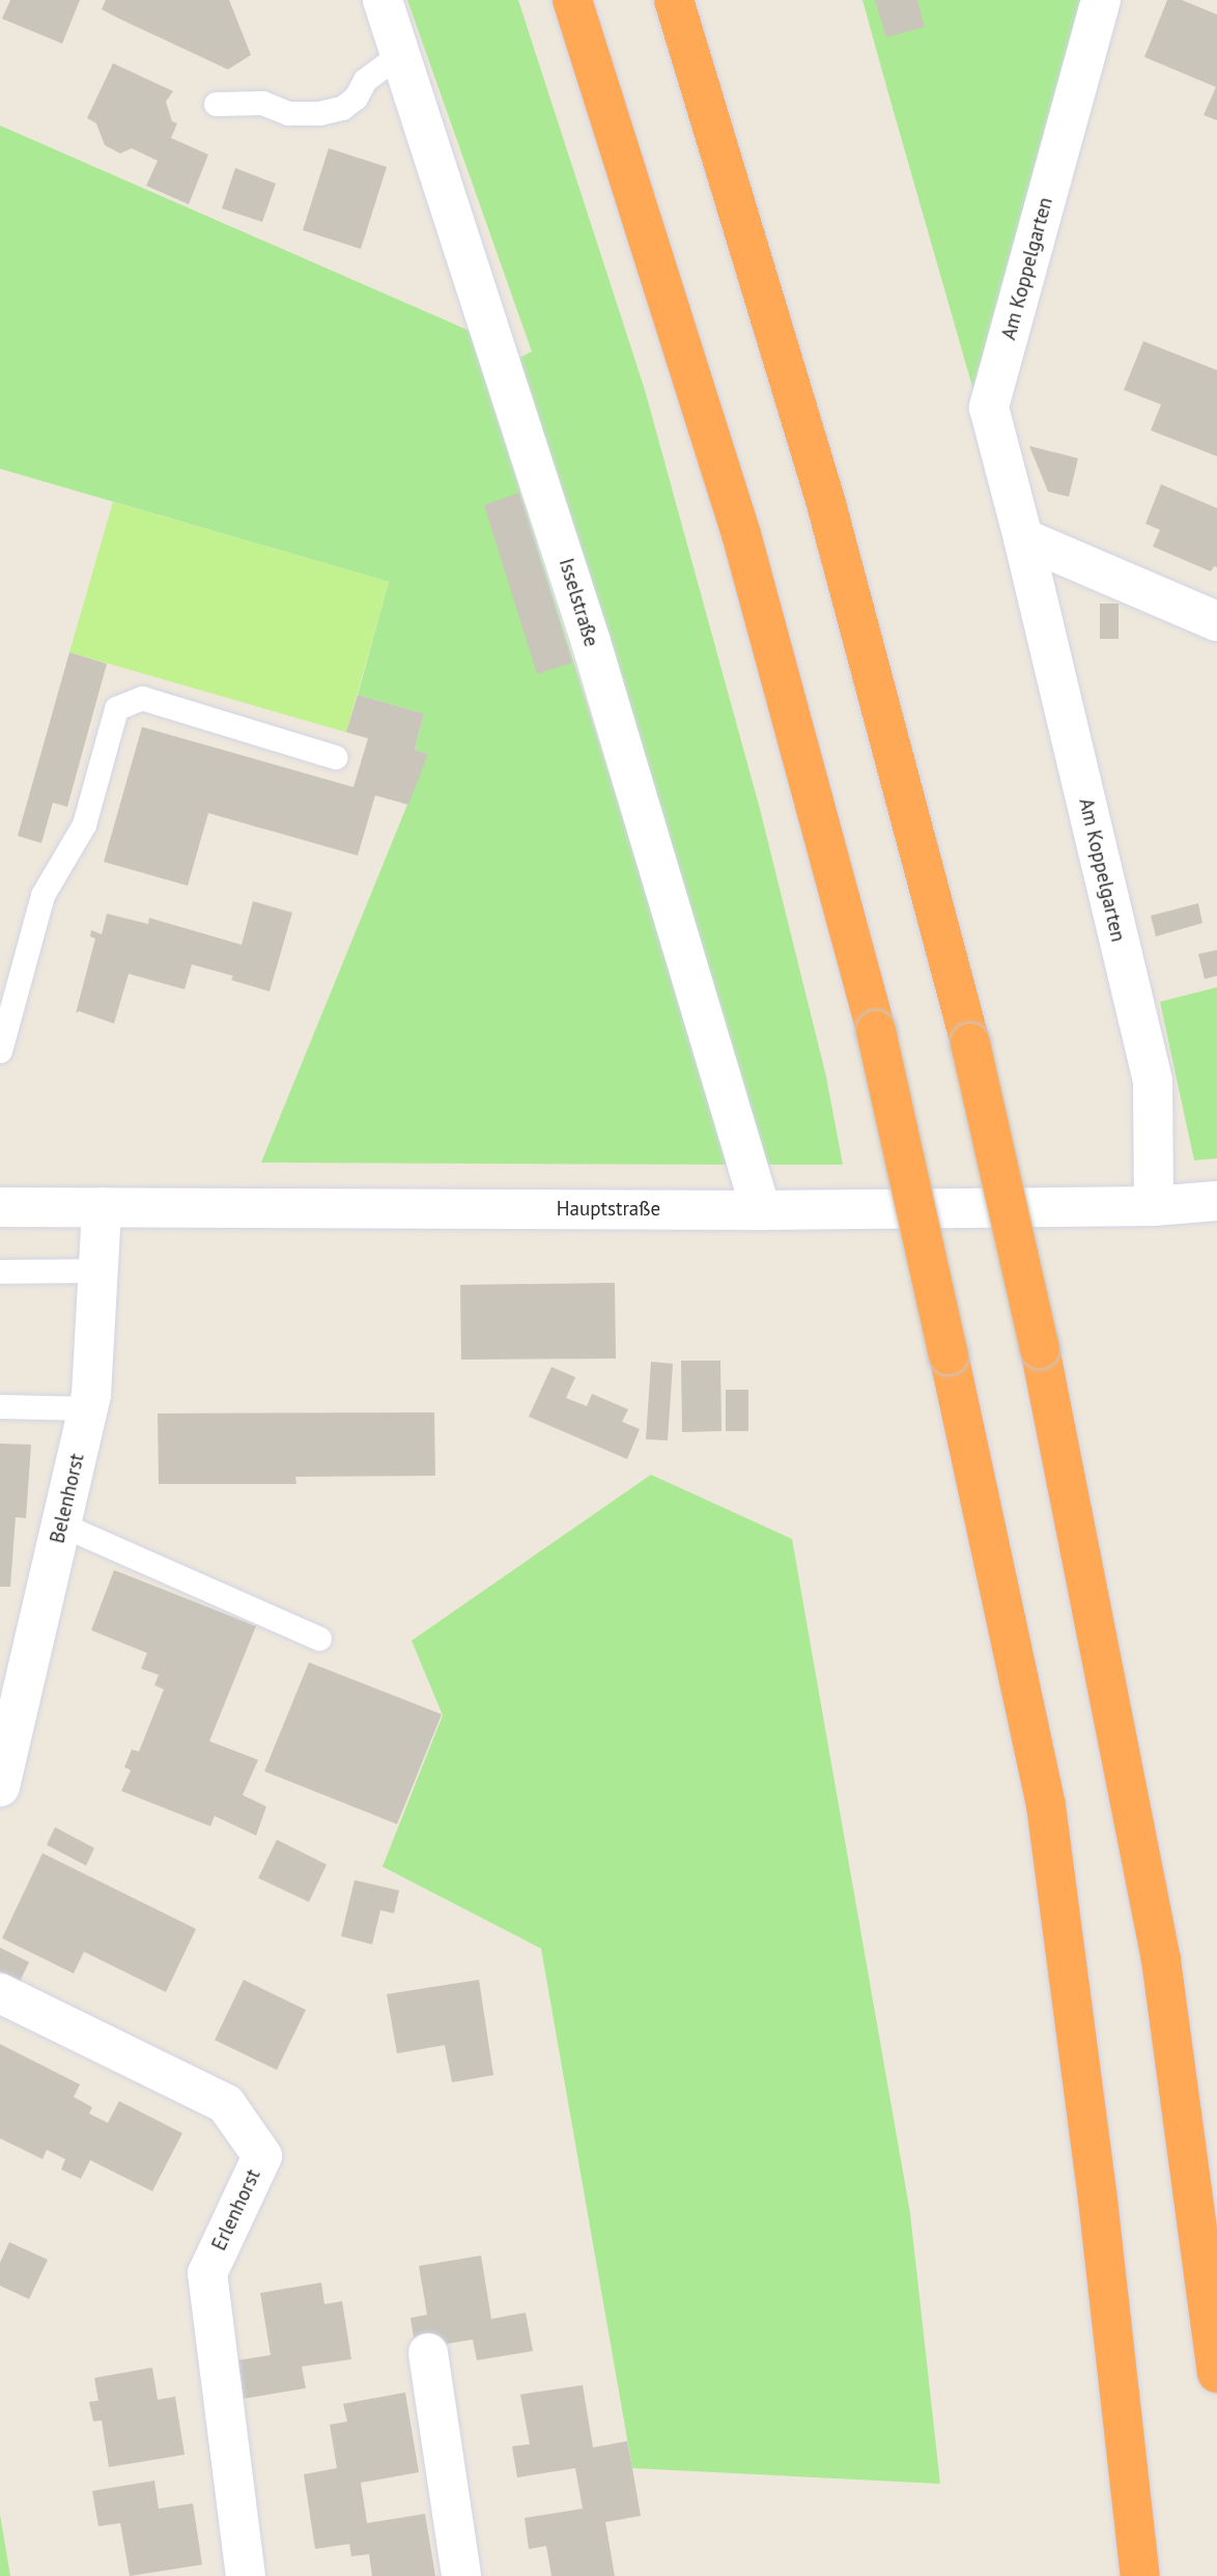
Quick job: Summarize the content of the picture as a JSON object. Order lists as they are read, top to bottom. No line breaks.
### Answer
{"streets":{"street":["Am Koppelgarten","Isselstraße","Hauptstraße","Belenhorst","Erlenhorst"]},"crossings":[["Am Koppelgarten","Hauptstraße"],["Isselstraße","Hauptstraße"],["Hauptstraße","Belenhorst"]]}
